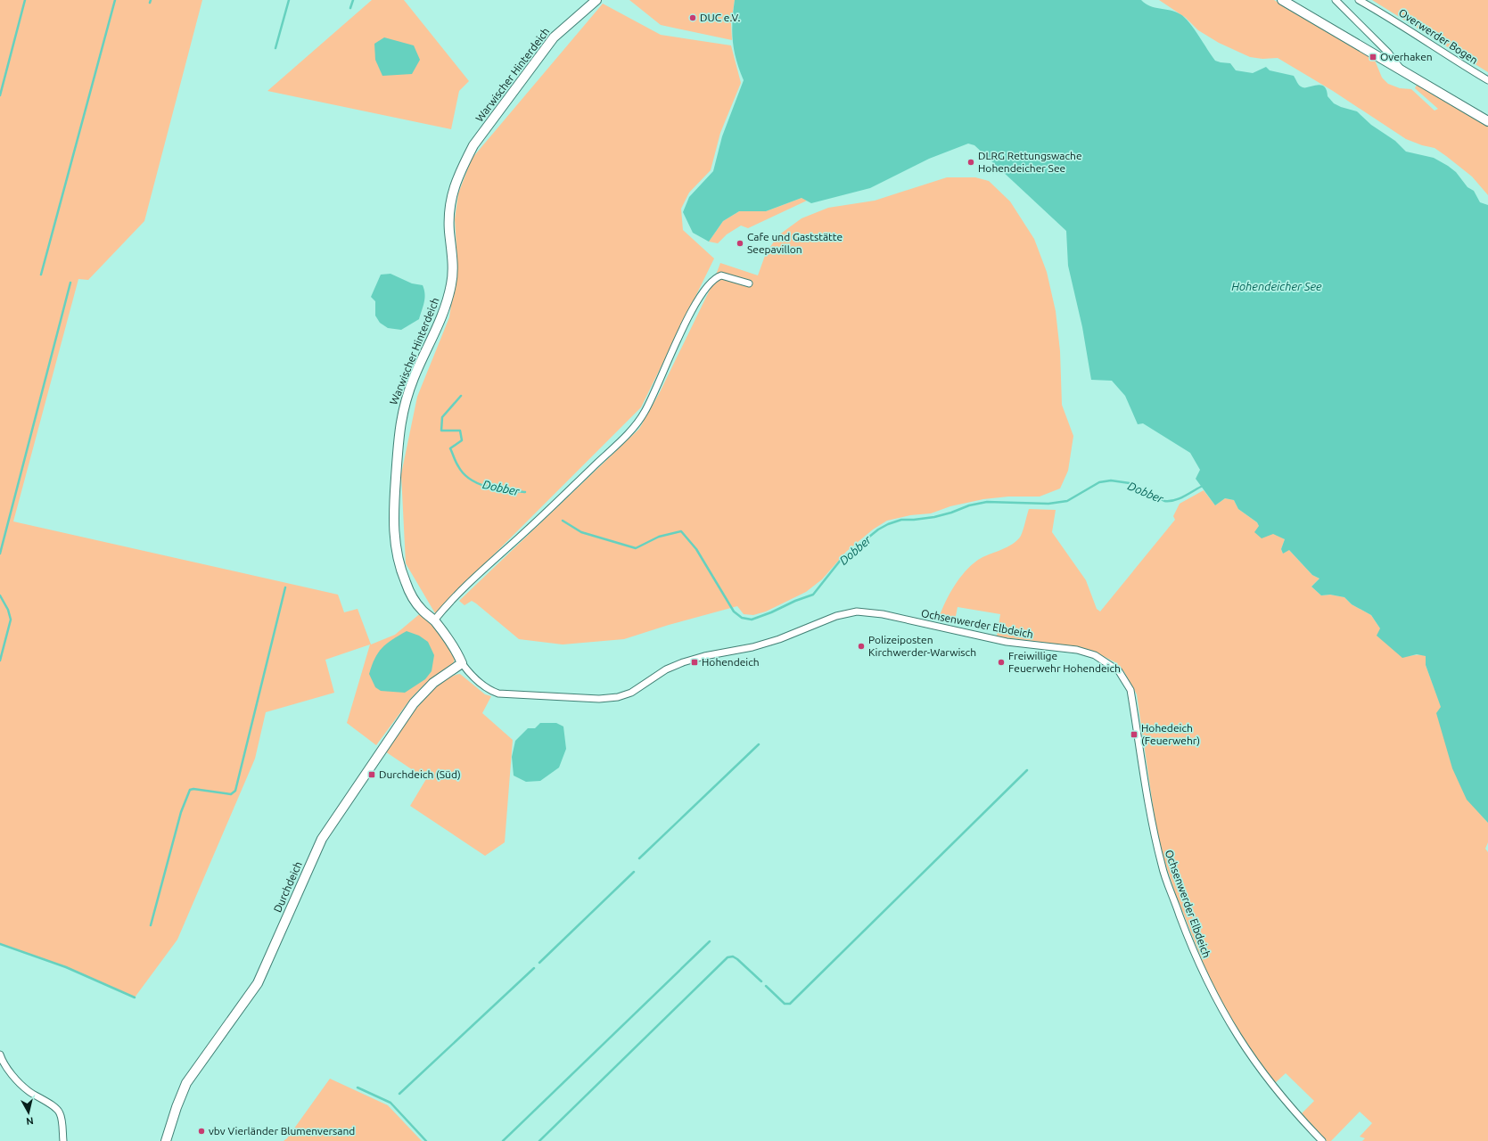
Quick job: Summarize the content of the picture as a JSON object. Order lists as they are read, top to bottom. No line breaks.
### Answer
{"streets":{"street":["Overwerder Bogen","Warwischer Hinterdeich","Ochsenwerder Elbdeich","Durchdeich"]},"crossings":[["Warwischer Hinterdeich","Ochsenwerder Elbdeich"],["Warwischer Hinterdeich","Durchdeich"],["Ochsenwerder Elbdeich","Durchdeich"]],"water":["Hohendeicher See","Dobber"],"places":{"other":["DUC e.V.","DLRG Rettungswache Hohendeicher See","Cafe und Gaststätte Seepavillon","Polizeiposten Kirchwerder-Warwisch","Freiwillige Feuerwehr Hohendeich","vbv Vierländer Blumenversand"],"transit":["Overhaken","Hohendeich","Hohedeich (Feuerwehr)","Durchdeich (Süd)"]},"north":"bottom"}
